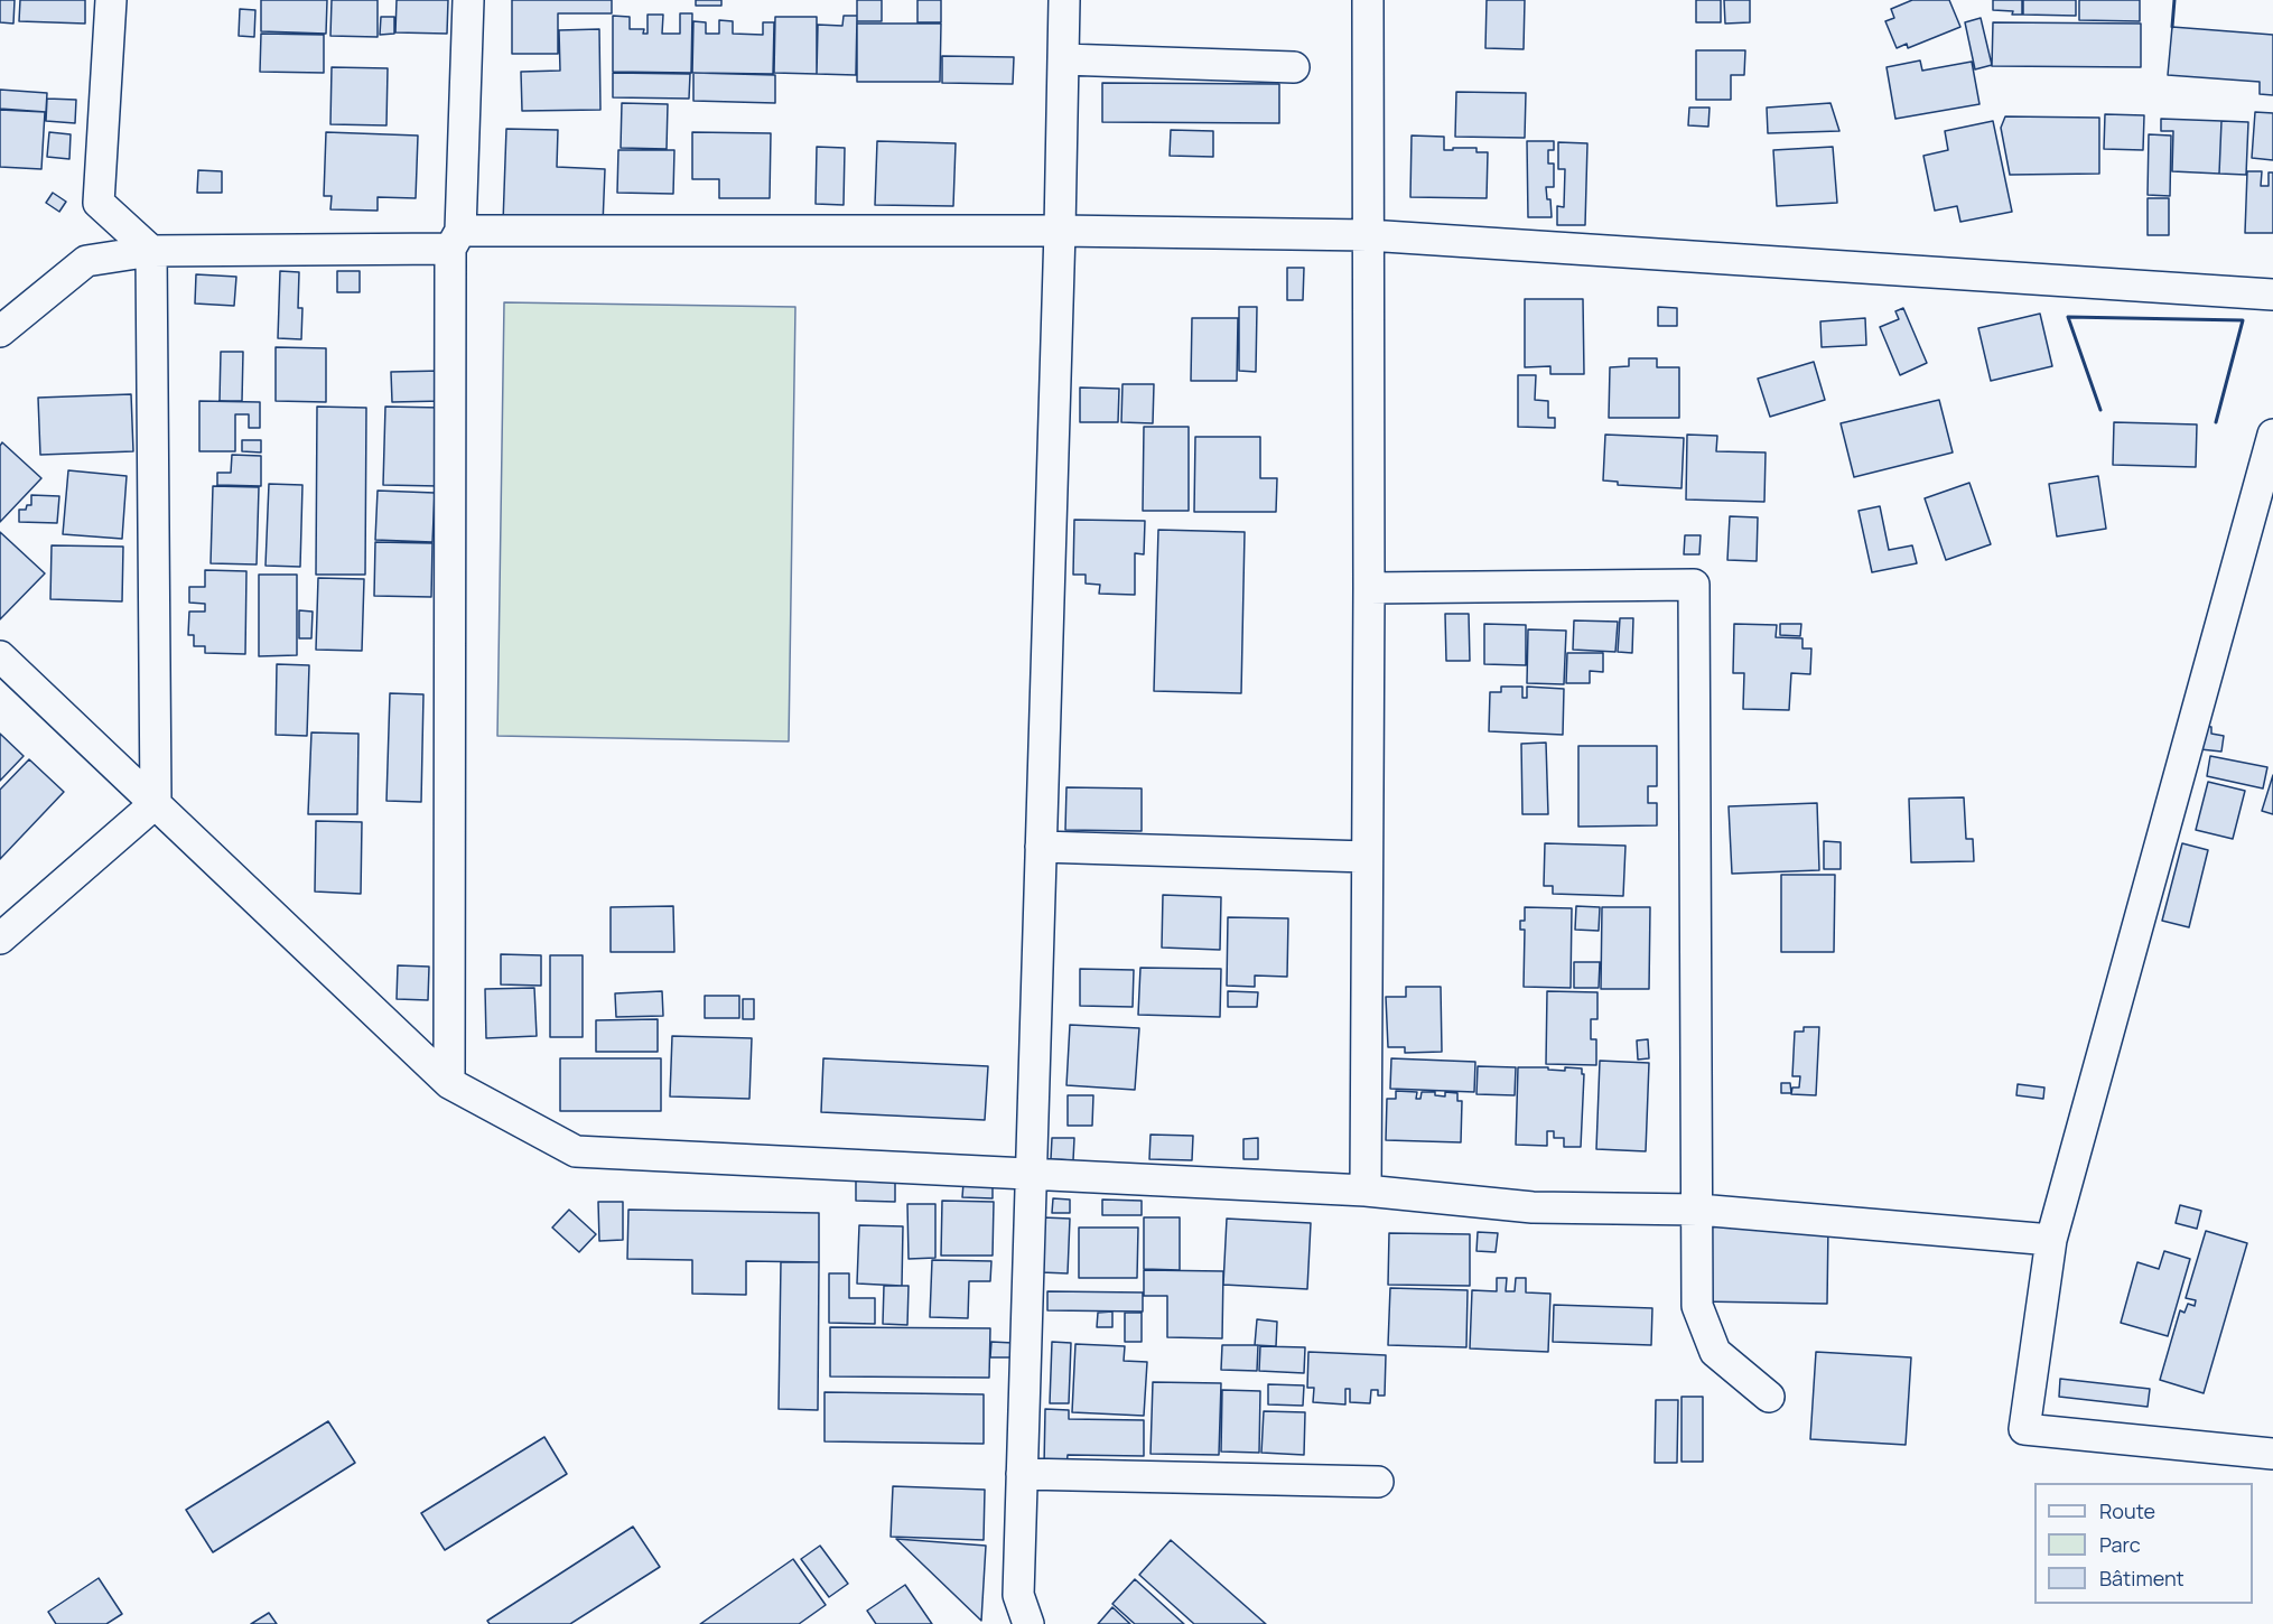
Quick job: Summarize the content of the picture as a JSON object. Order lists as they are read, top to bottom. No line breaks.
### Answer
{"legend":["Route","Parc","Bâtiment"]}
